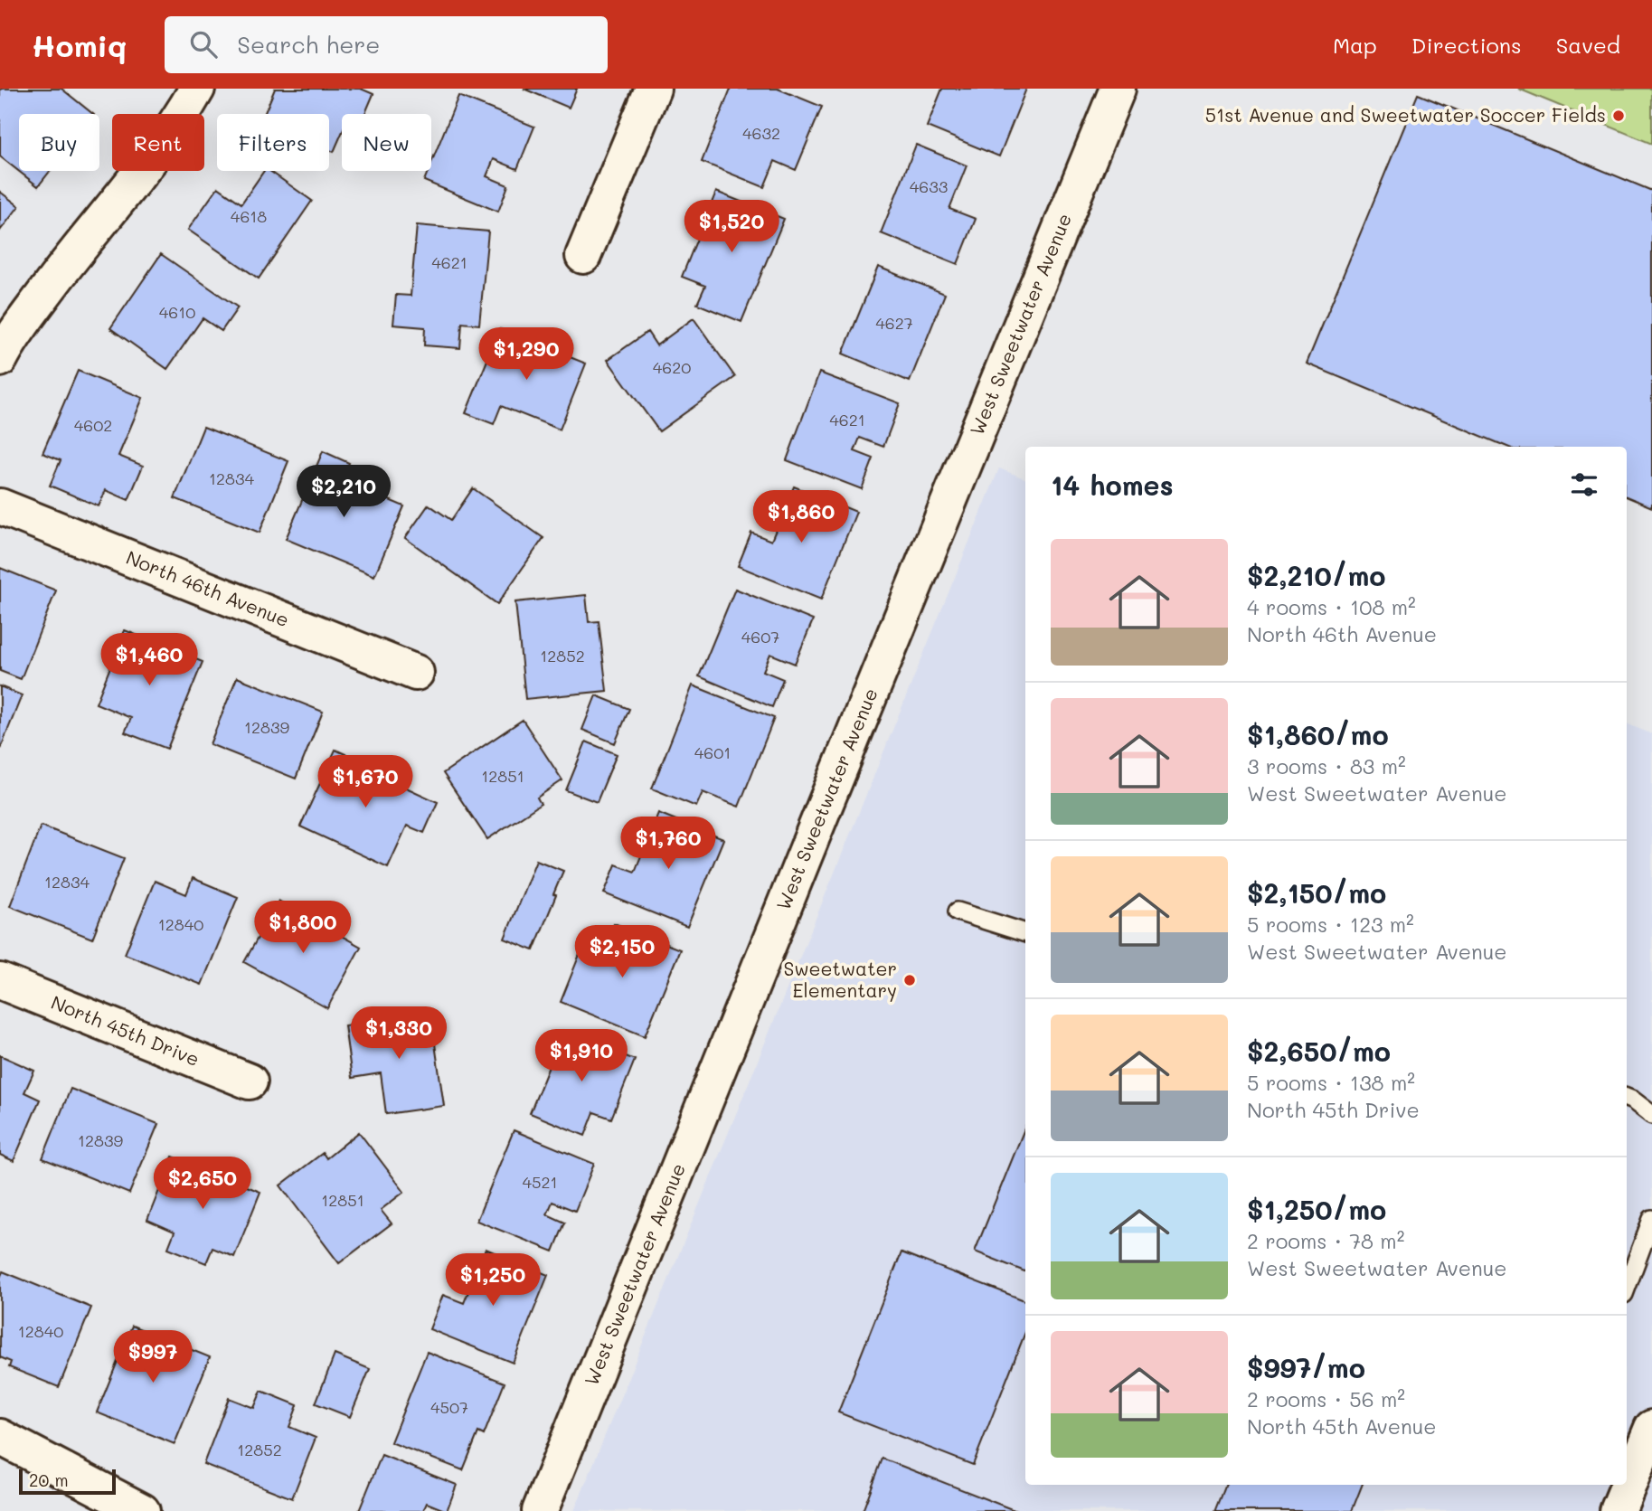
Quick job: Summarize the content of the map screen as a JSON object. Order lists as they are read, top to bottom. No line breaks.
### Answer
{"streets":{"street":["West Sweetwater Avenue","North 46th Avenue","North 45th Drive"]},"places":["51st Avenue and Sweetwater Soccer Fields","Sweetwater Elementary"],"house_numbers":["4632","4633","4618","4621","4610","4627","4620","4621","4602","12834","4607","12852","12839","4601","12851","12834","12840","12839","4521","12851","12840","4507","12852"],"scale_bar":"20 m","page":{"header":"Homiq","search":"Search here","nav":["Map","Directions","Saved"],"chip":["Buy","Rent","Filters","New"],"price":["$1,520","$1,290","$2,210","$1,860","$1,460","$1,670","$1,760","$1,800","$2,150","$1,330","$1,910","$2,650","$1,250","$997"],"heading":"14 homes","list":[{"name":"$2,210/mo","note":"4 rooms · 108 m² · North 46th Avenue"},{"name":"$1,860/mo","note":"3 rooms · 83 m² · West Sweetwater Avenue"},{"name":"$2,150/mo","note":"5 rooms · 123 m² · West Sweetwater Avenue"},{"name":"$2,650/mo","note":"5 rooms · 138 m² · North 45th Drive"},{"name":"$1,250/mo","note":"2 rooms · 78 m² · West Sweetwater Avenue"},{"name":"$997/mo","note":"2 rooms · 56 m² · North 45th Avenue"}],"scale":"20 m"}}
